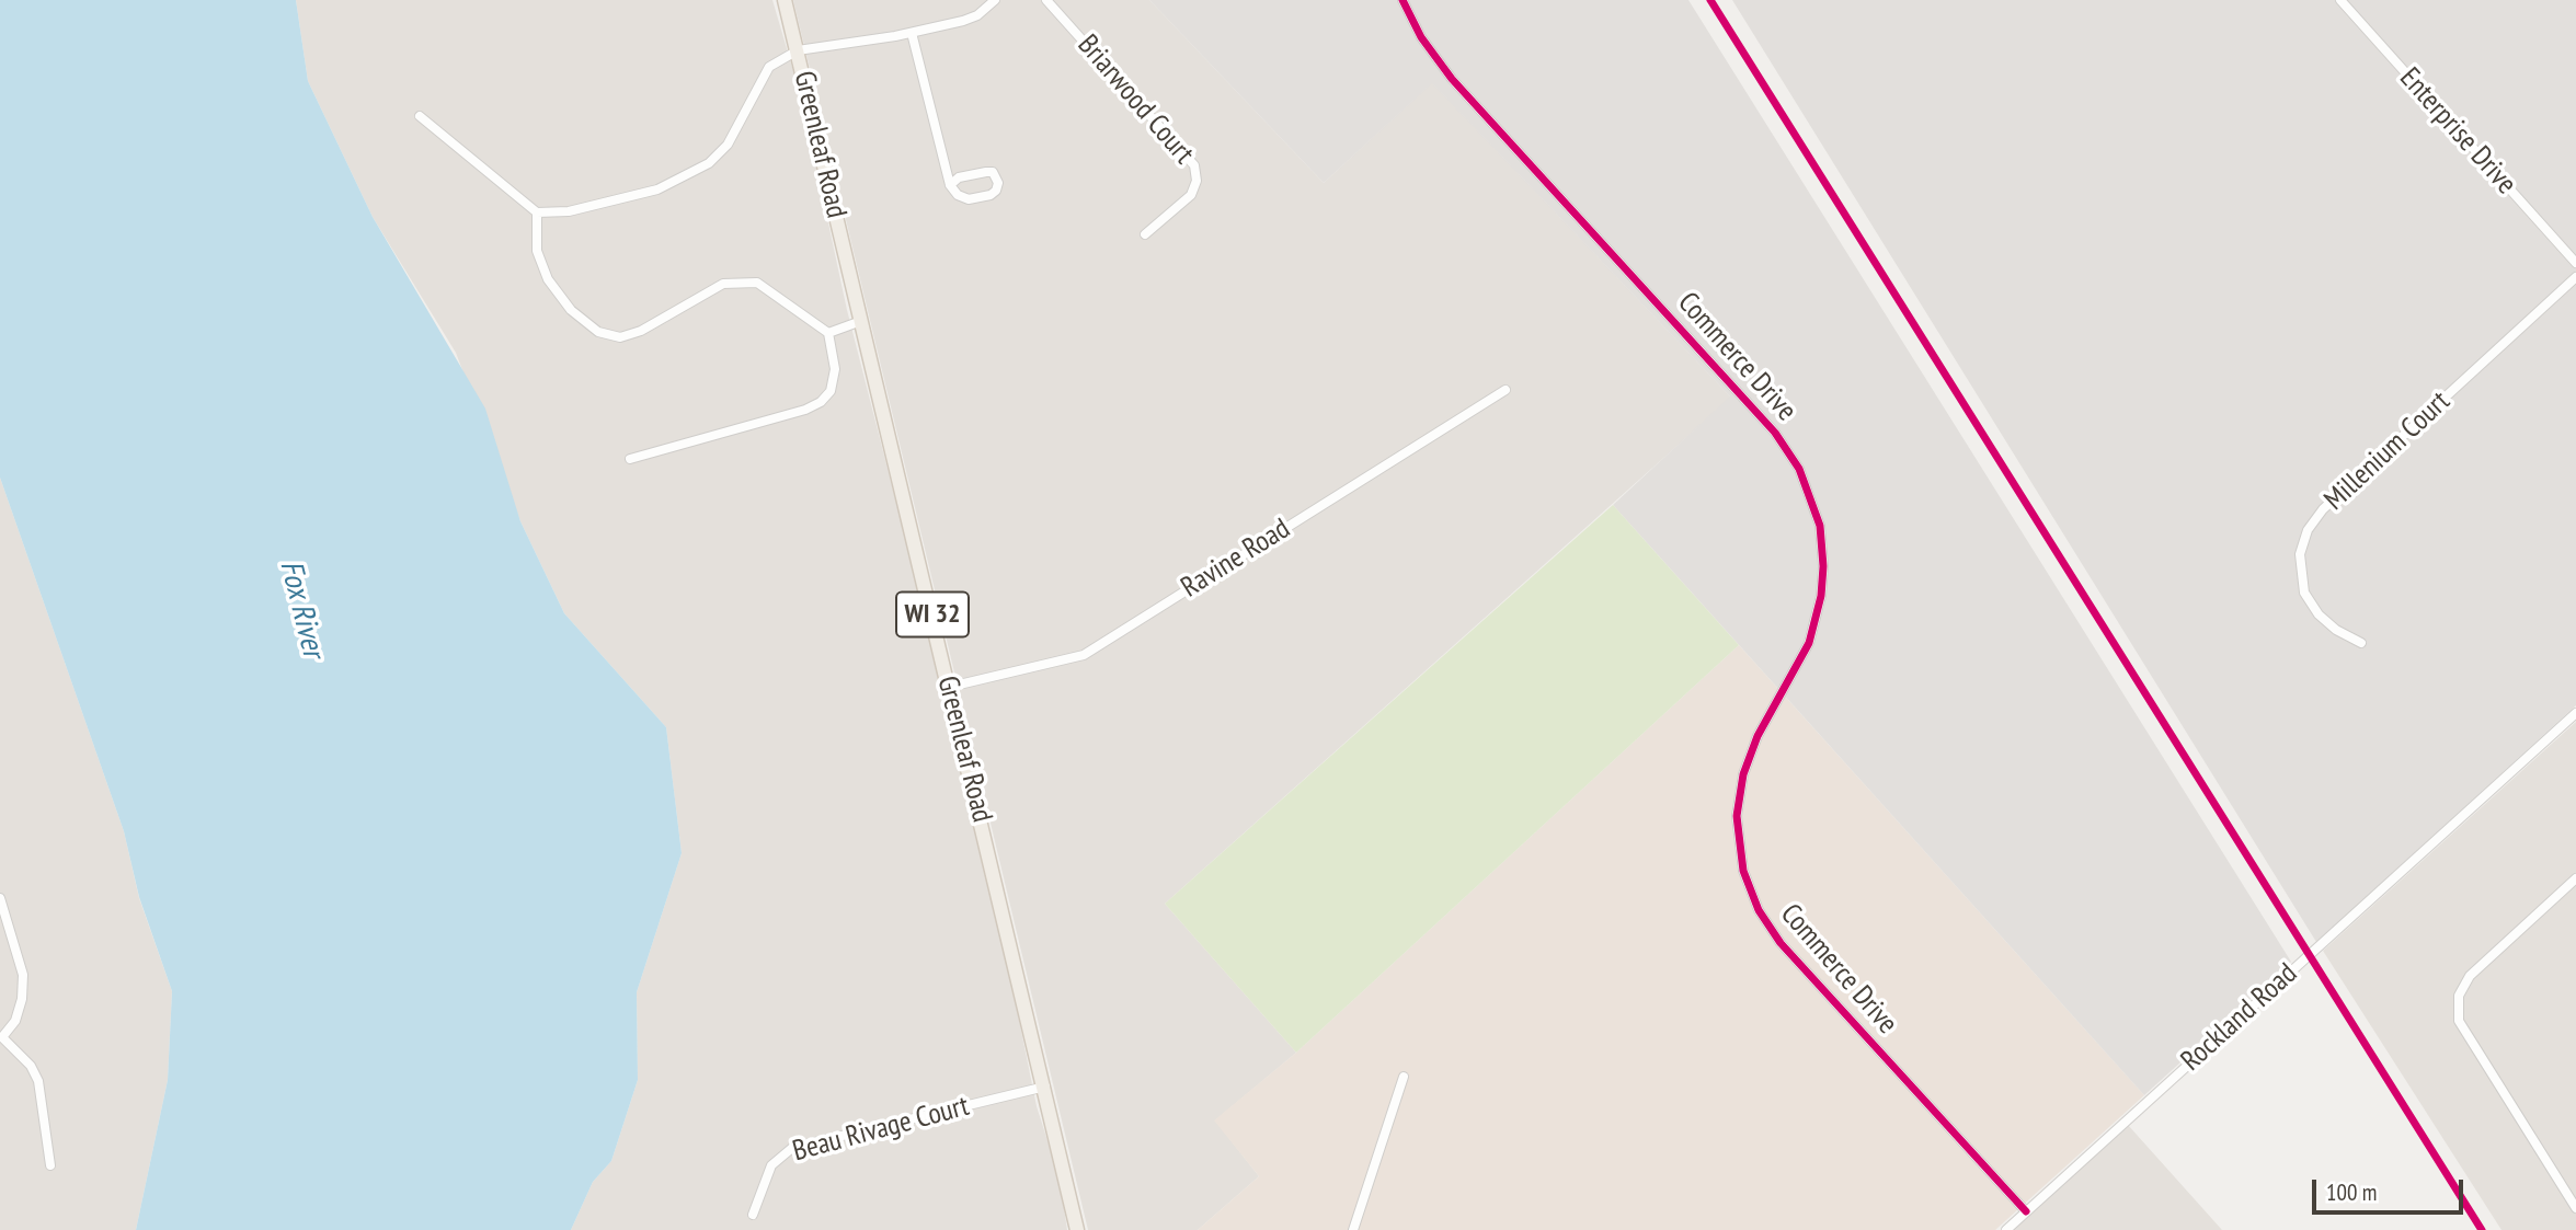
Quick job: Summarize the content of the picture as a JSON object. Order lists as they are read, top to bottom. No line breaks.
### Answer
{"streets":{"main road":["Greenleaf Road","WI 32"],"street":["Briarwood Court","Enterprise Drive","Commerce Drive","Millenium Court","Ravine Road","Rockland Road","Beau Rivage Court"]},"crossings":[["Greenleaf Road","Ravine Road"],["Greenleaf Road","Beau Rivage Court"],["Commerce Drive","Rockland Road"]],"water":["Fox River"],"scale_bar":"100 m"}
